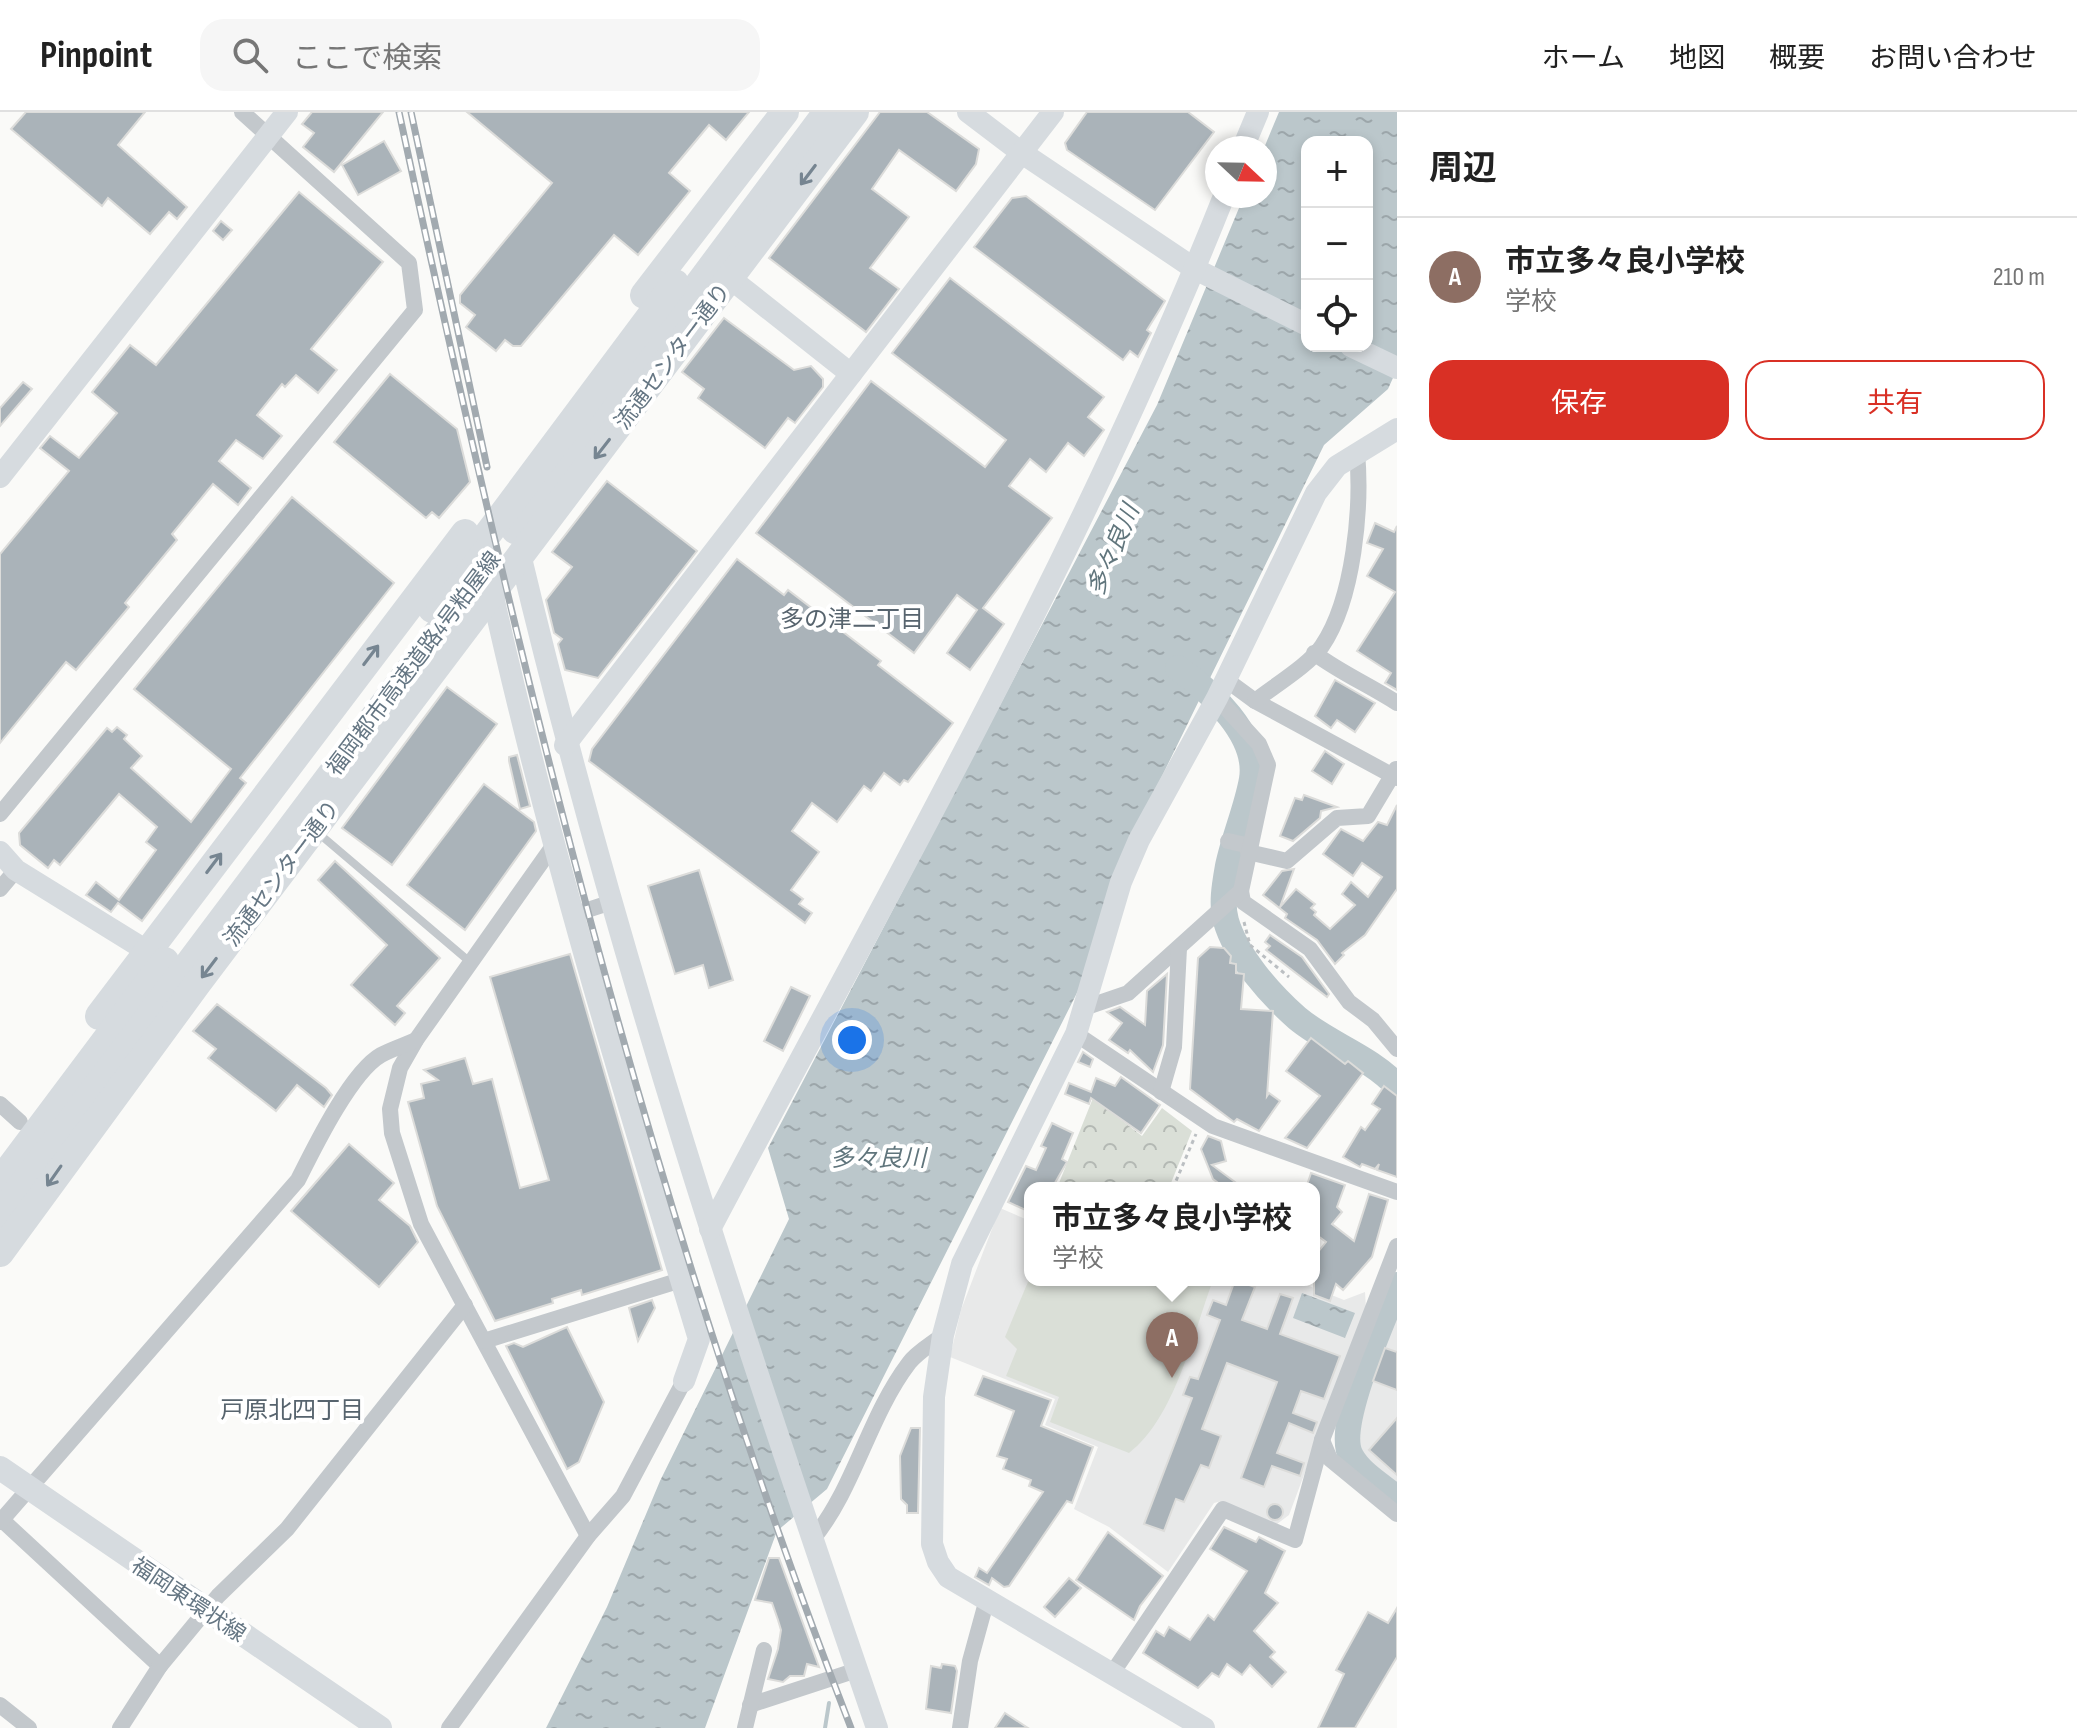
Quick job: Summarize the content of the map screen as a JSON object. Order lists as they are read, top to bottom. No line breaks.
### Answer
{"streets":{"highway":["流通センター通り","福岡都市高速道路4号粕屋線"],"main road":["福岡東環状線"]},"districts":["多の津二丁目","戸原北四丁目"],"water":["多々良川"],"north":"right","page":{"header":"Pinpoint","search":"ここで検索","nav":["ホーム","地図","概要","お問い合わせ"],"heading":"周辺","map_buttons":["+","−"],"list":[{"mark":"A","name":"市立多々良小学校","note":"学校","value":"210 m"}],"buttons":["保存","共有"],"popup":["市立多々良小学校","学校"],"pins":"A"}}
